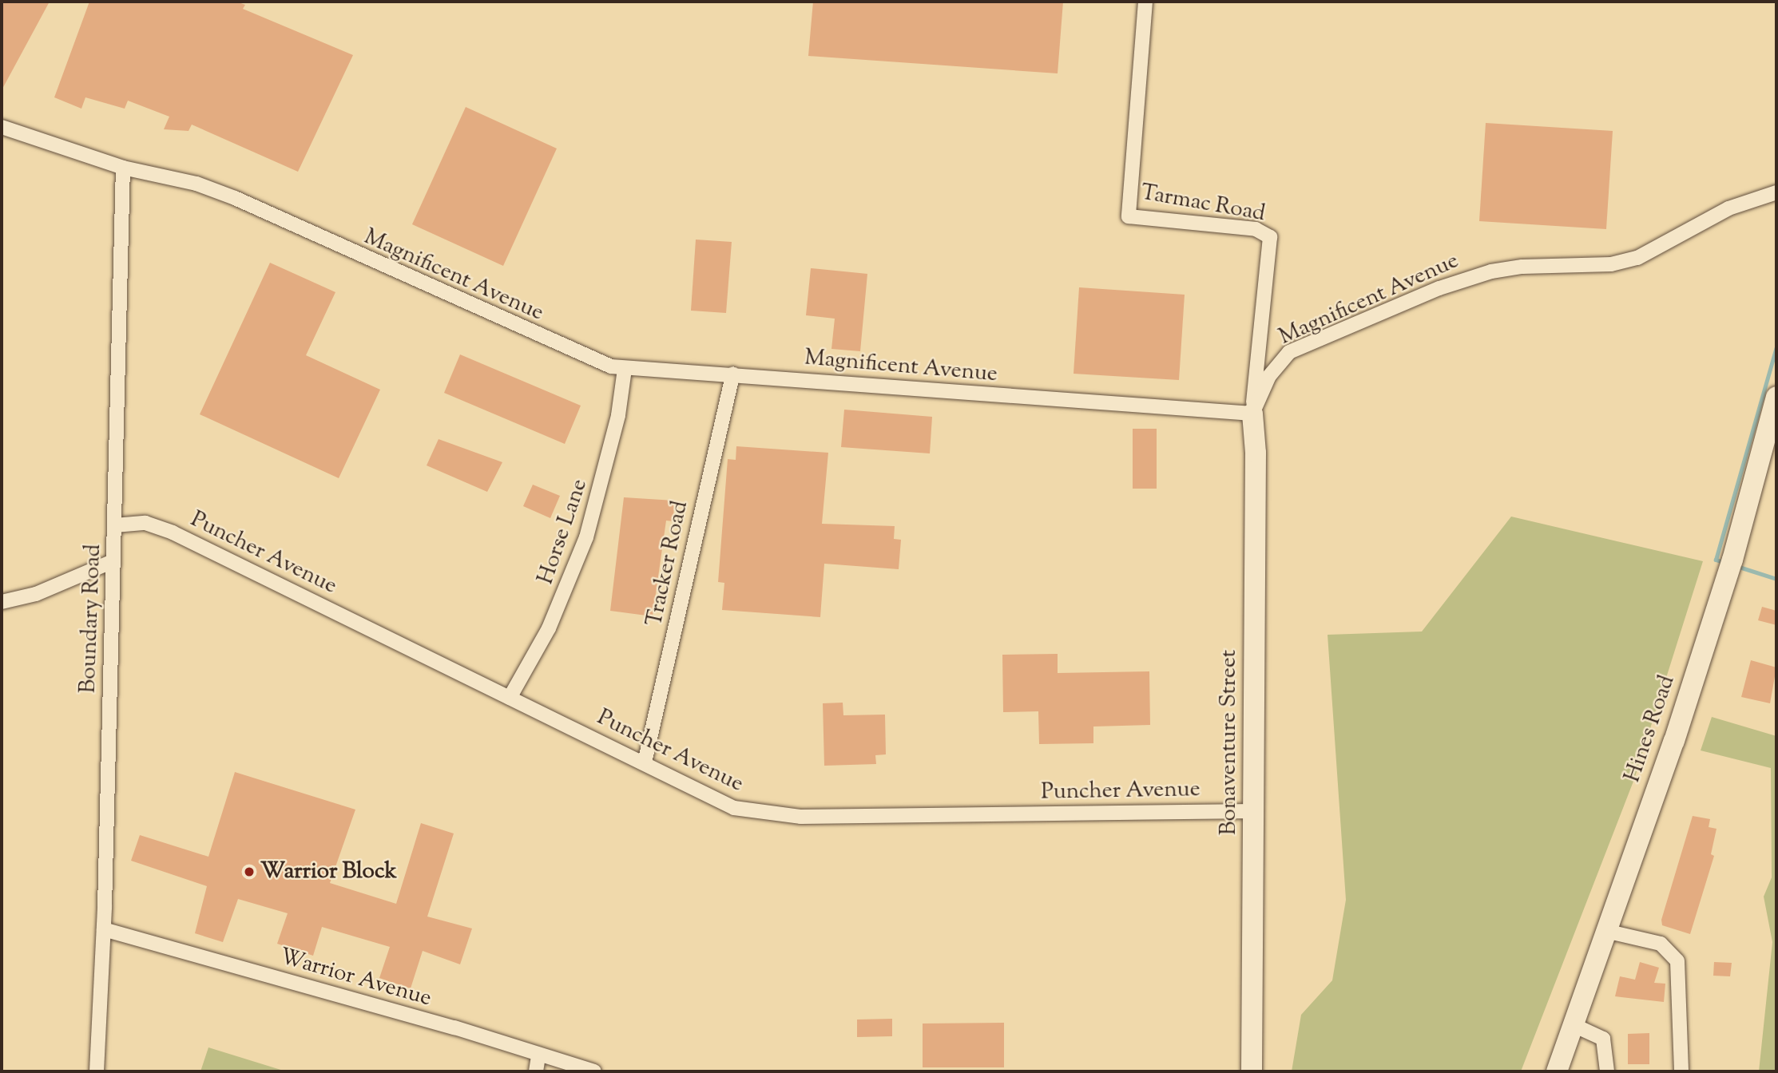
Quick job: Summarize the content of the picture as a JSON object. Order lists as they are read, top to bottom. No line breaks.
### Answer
{"streets":{"street":["Tarmac Road","Magnificent Avenue","Horse Lane","Puncher Avenue","Tracker Road","Boundary Road","Hines Road","Bonaventure Street","Warrior Avenue"]},"crossings":[["Tarmac Road","Magnificent Avenue"],["Tarmac Road","Bonaventure Street"],["Magnificent Avenue","Horse Lane"],["Magnificent Avenue","Tracker Road"],["Magnificent Avenue","Boundary Road"],["Magnificent Avenue","Bonaventure Street"],["Horse Lane","Puncher Avenue"],["Puncher Avenue","Tracker Road"],["Puncher Avenue","Boundary Road"],["Puncher Avenue","Bonaventure Street"],["Boundary Road","Warrior Avenue"]],"places":["Warrior Block"]}
